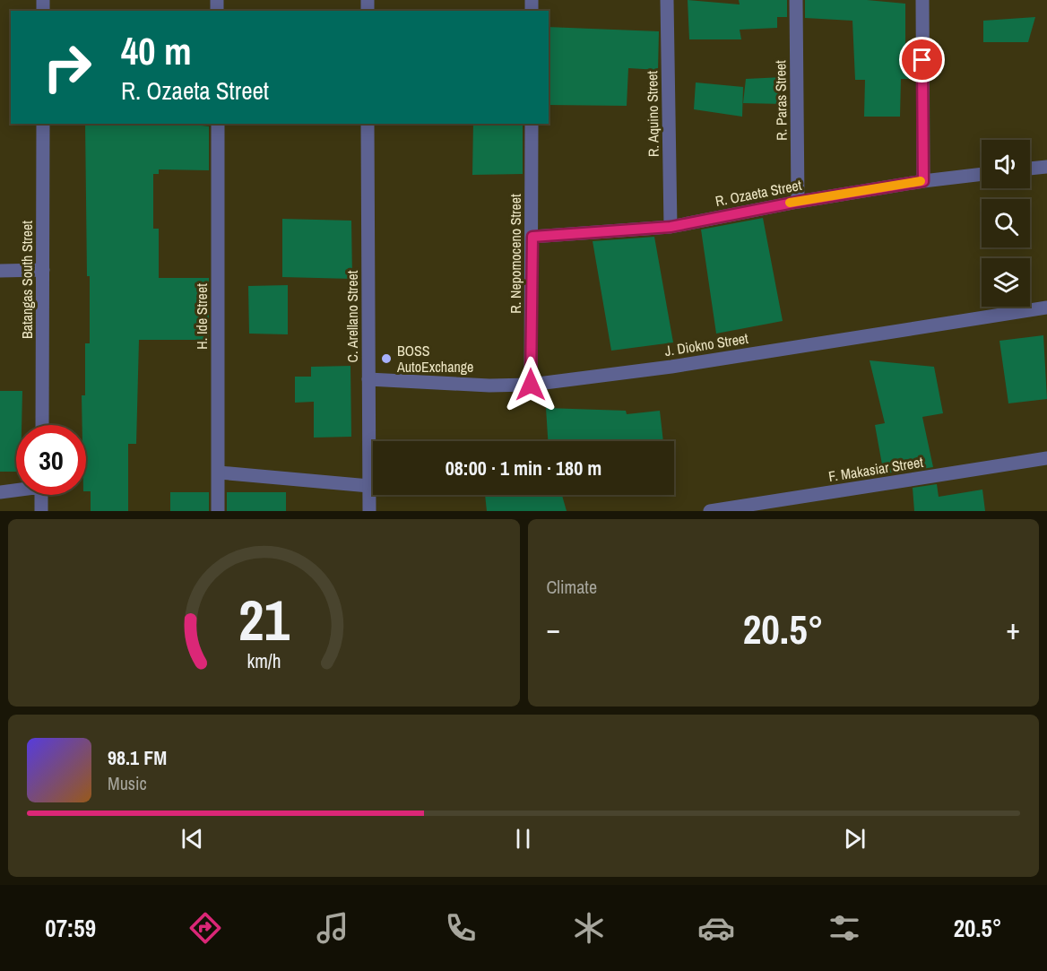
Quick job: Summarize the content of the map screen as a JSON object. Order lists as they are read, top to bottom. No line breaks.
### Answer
{"streets":{"street":["R. Paras Street","R. Aquino Street","R. Ozaeta Street","R. Nepomoceno Street","Batangas South Street","H. Ide Street","C. Arellano Street","J. Diokno Street","F. Makasiar Street"]},"crossings":[["R. Paras Street","R. Ozaeta Street"],["R. Aquino Street","R. Ozaeta Street"],["R. Ozaeta Street","R. Nepomoceno Street"],["R. Nepomoceno Street","J. Diokno Street"],["C. Arellano Street","J. Diokno Street"]],"places":["BOSS AutoExchange"],"page":{"turn":["40 m","R. Ozaeta Street"],"limit":"30","trip":"08:00 · 1 min · 180 m","tile":"Climate","heat":["−","20.5°","+"],"song":["98.1 FM","Music"],"tabs":["07:59","20.5°"],"gauge":["21","km/h"]}}
